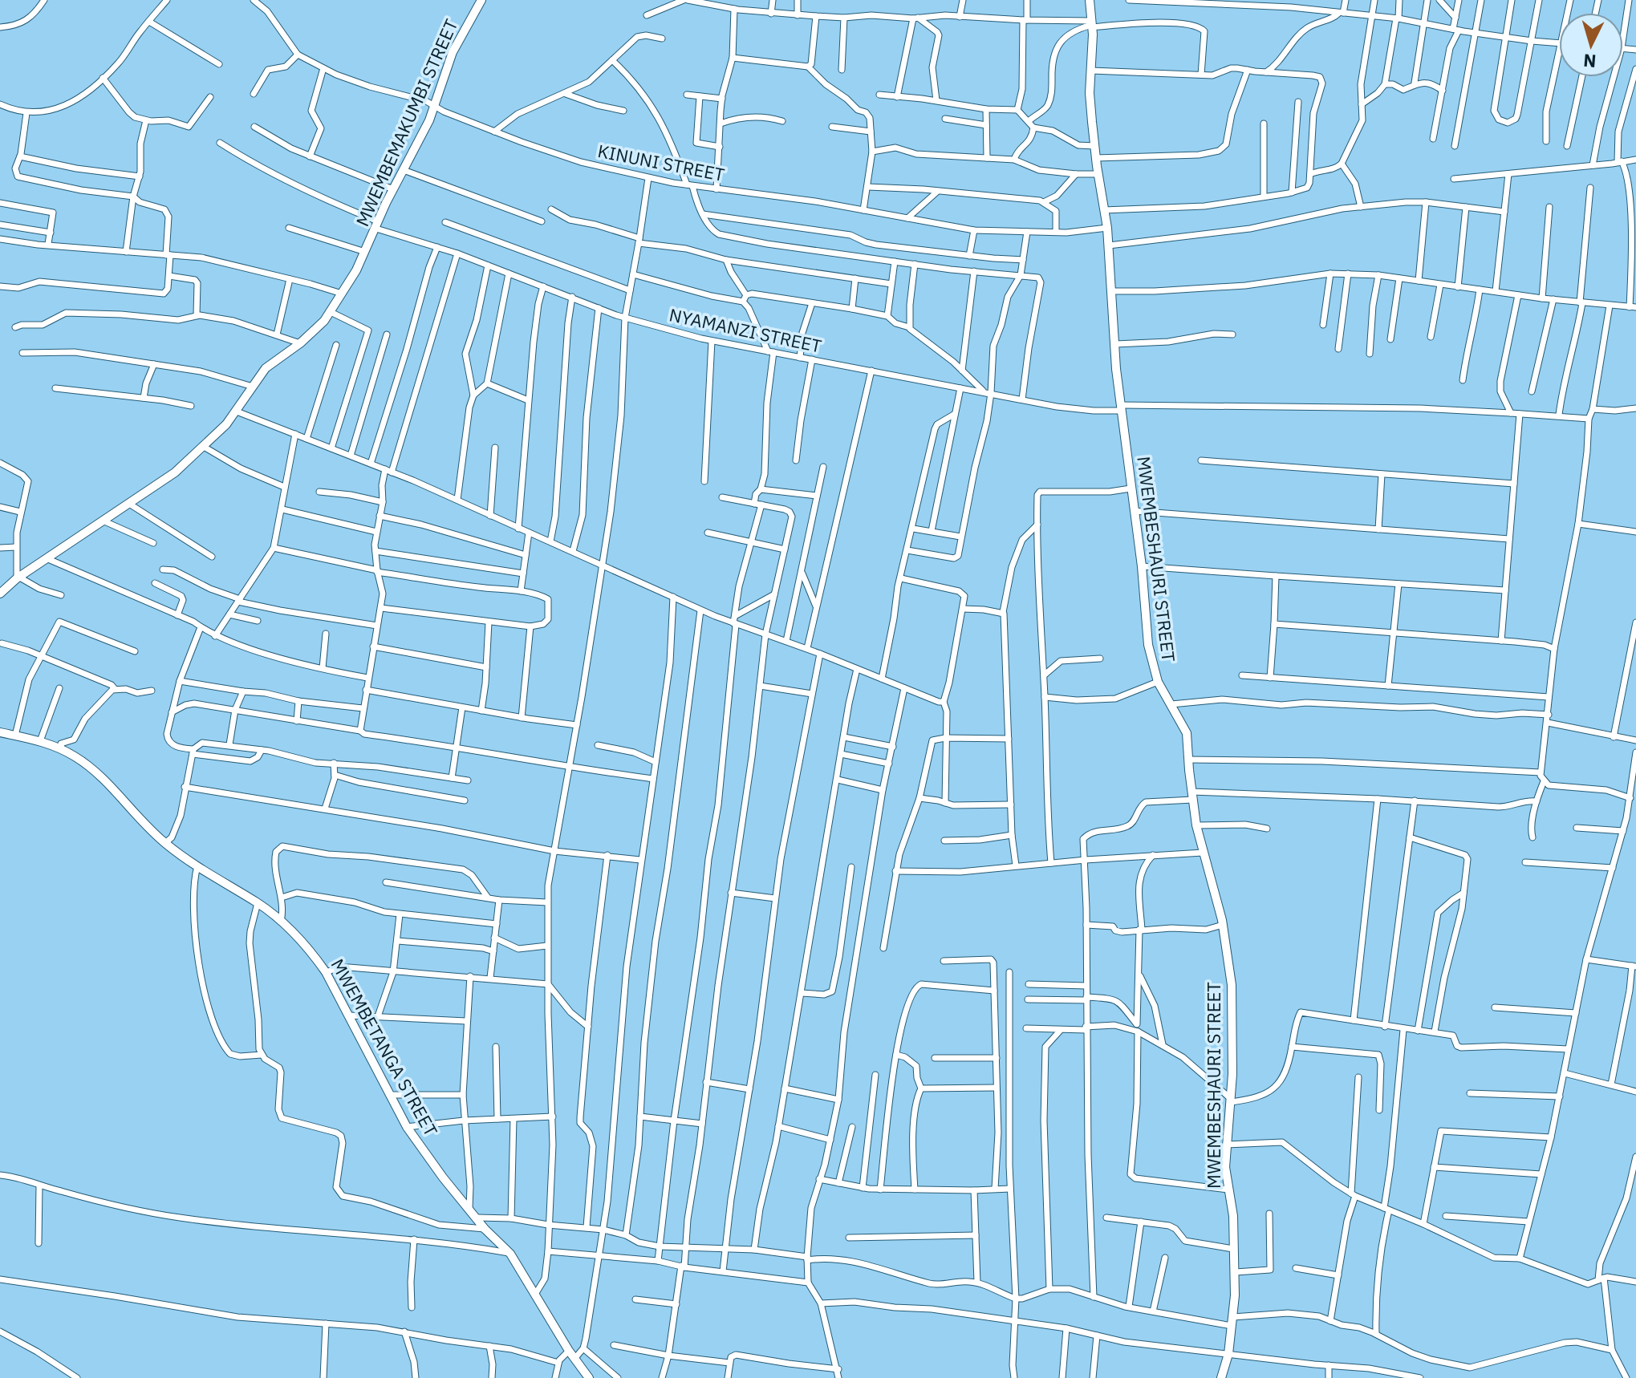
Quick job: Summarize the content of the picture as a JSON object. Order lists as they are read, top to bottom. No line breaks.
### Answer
{"streets":{"street":["MWEMBEMAKUMBI STREET","KINUNI STREET","NYAMANZI STREET","MWEMBESHAURI STREET","MWEMBETANGA STREET"]},"crossings":[["MWEMBEMAKUMBI STREET","KINUNI STREET"],["MWEMBEMAKUMBI STREET","NYAMANZI STREET"],["KINUNI STREET","MWEMBESHAURI STREET"],["NYAMANZI STREET","MWEMBESHAURI STREET"]],"north":"bottom"}
